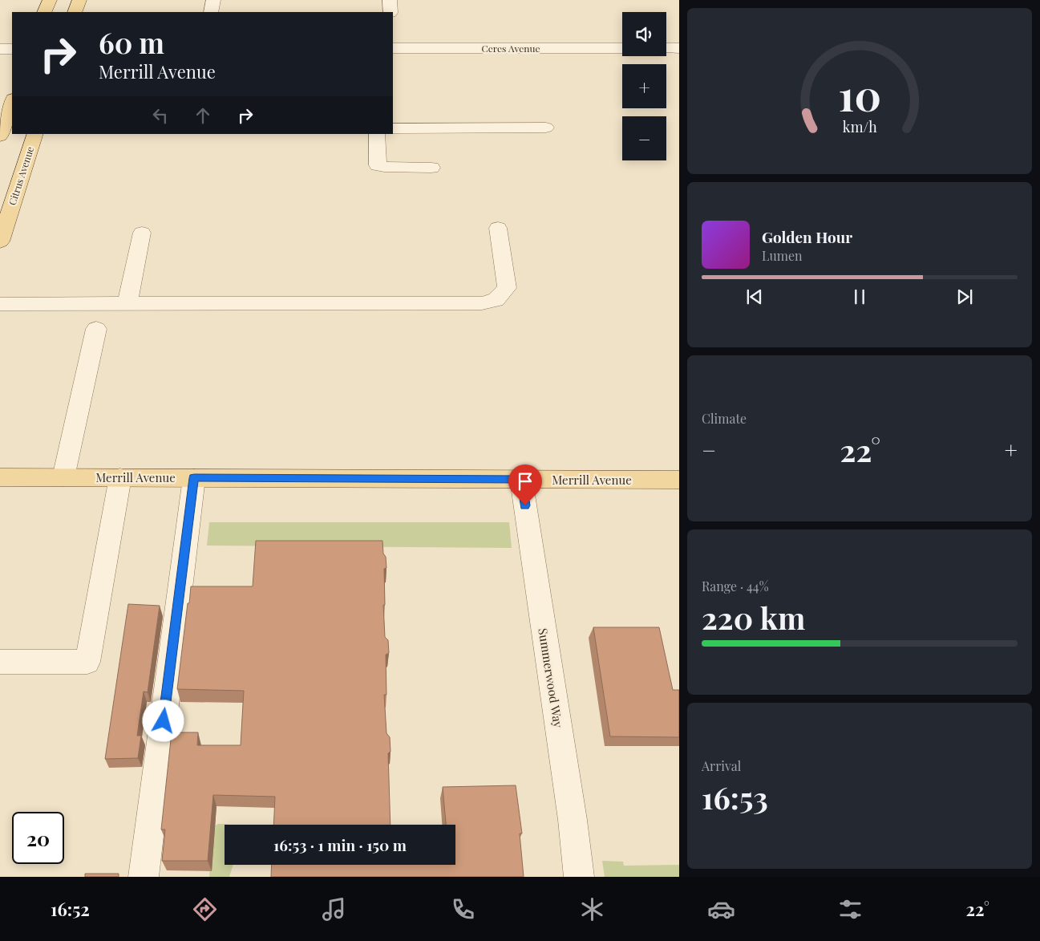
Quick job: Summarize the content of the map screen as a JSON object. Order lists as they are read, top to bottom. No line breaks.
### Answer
{"streets":{"main road":["Citrus Avenue","Merrill Avenue"],"street":["Ceres Avenue","Summerwood Way"]},"crossings":[["Merrill Avenue","Summerwood Way"]],"page":{"map_buttons":["+","−"],"turn":["60 m","Merrill Avenue"],"song":["Golden Hour","Lumen"],"tile":["Climate",["Range · 44%","220 km"],["Arrival","16:53"]],"heat":["−","22°","+"],"limit":"20","trip":"16:53 · 1 min · 150 m","tabs":["16:52","22°"],"gauge":["10","km/h"]}}
